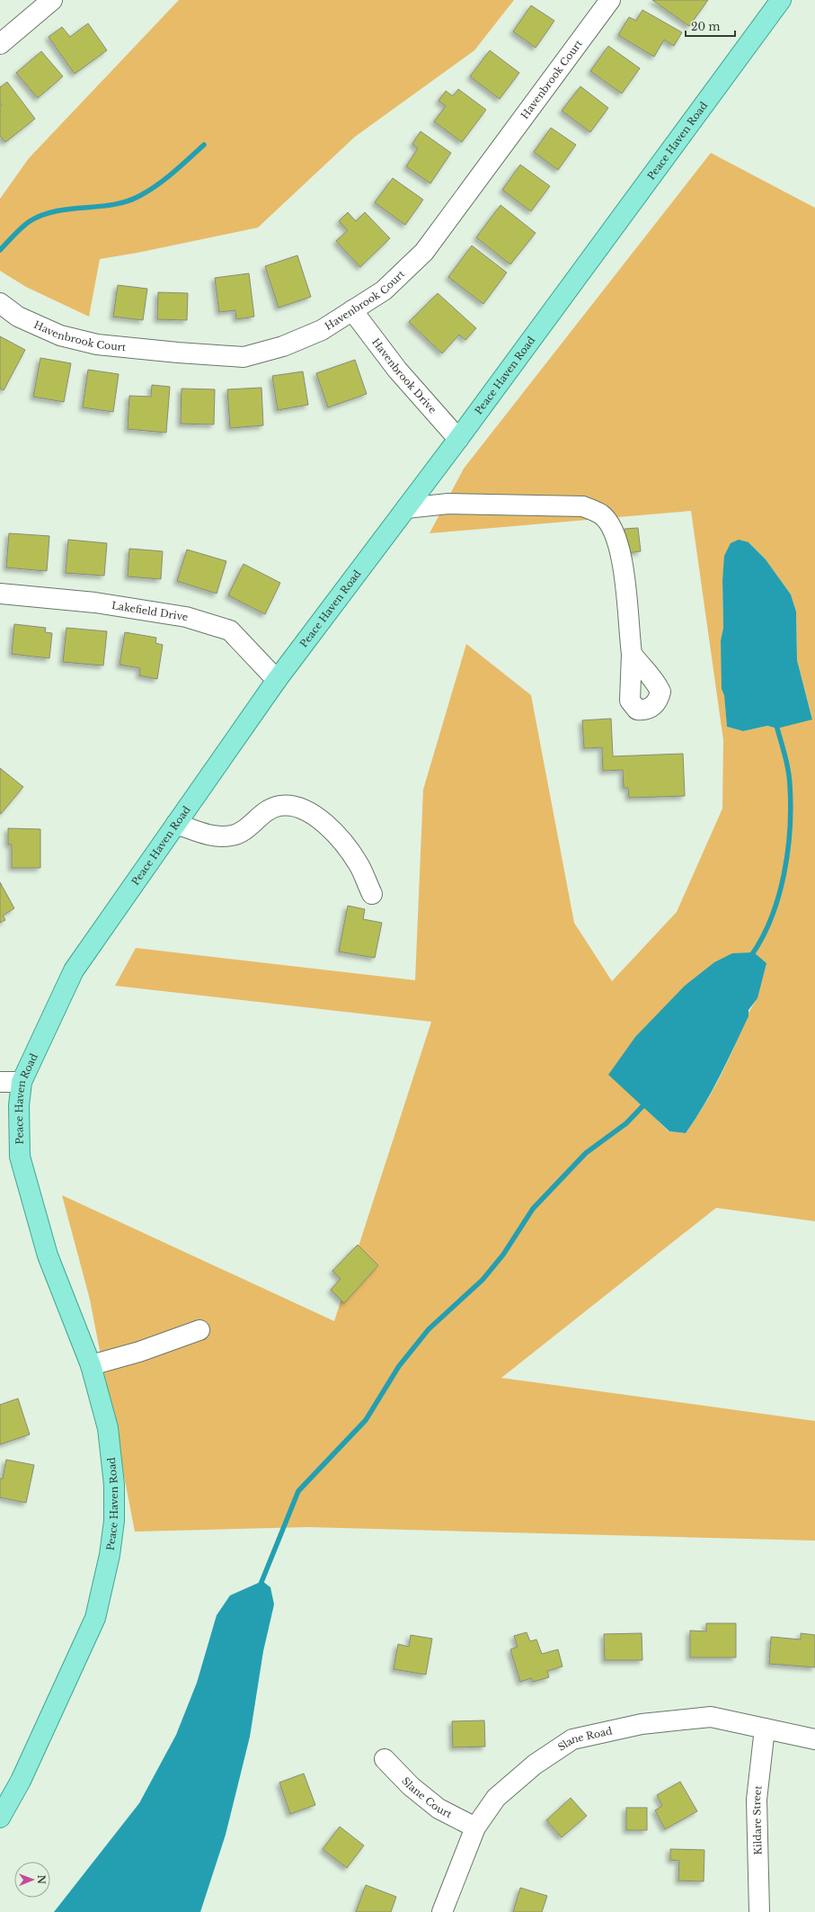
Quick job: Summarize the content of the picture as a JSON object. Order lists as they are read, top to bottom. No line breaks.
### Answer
{"streets":{"main road":["Peace Haven Road"],"street":["Havenbrook Court","Havenbrook Drive","Lakefield Drive","Slane Road","Slane Court","Kildare Street"]},"crossings":[["Havenbrook Court","Havenbrook Drive"],["Peace Haven Road","Havenbrook Drive"],["Peace Haven Road","Lakefield Drive"],["Slane Road","Slane Court"],["Slane Road","Kildare Street"]],"scale_bar":"20 m","north":"right"}
